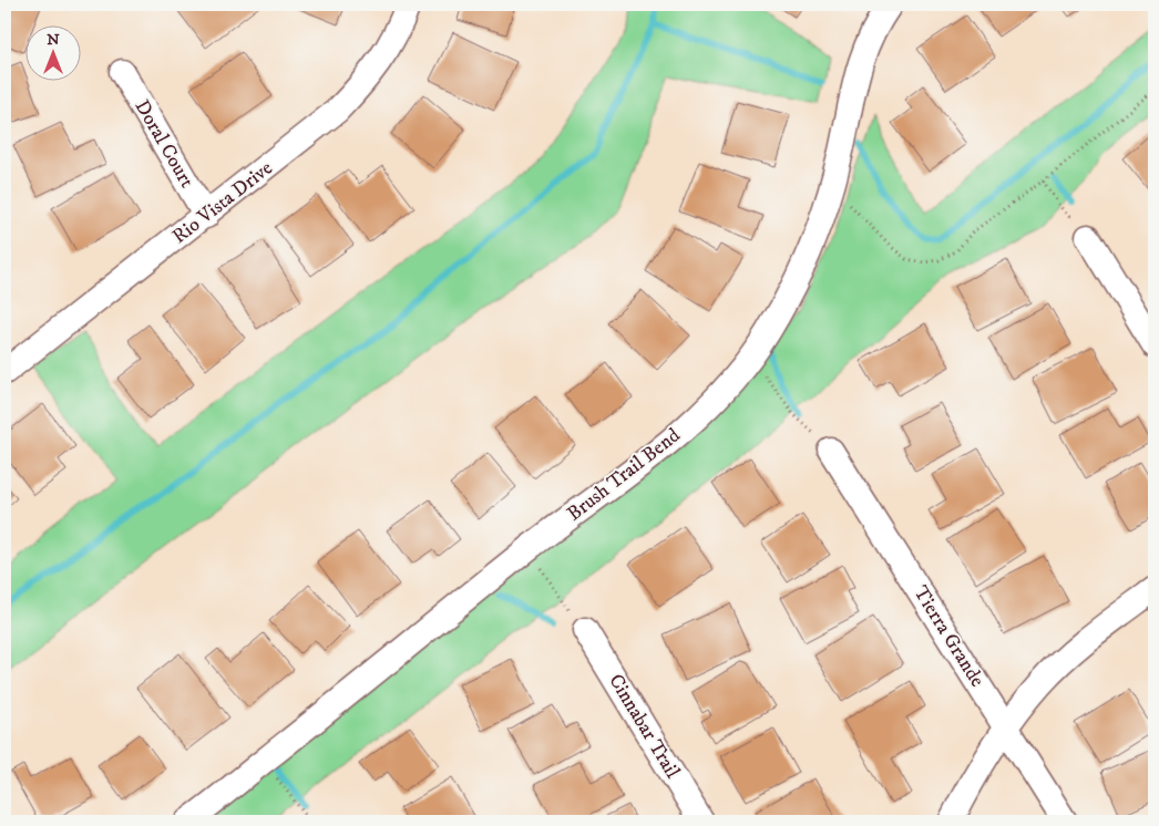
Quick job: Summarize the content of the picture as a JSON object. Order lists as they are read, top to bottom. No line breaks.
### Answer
{"streets":{"street":["Doral Court","Rio Vista Drive","Brush Trail Bend","Tierra Grande","Cinnabar Trail"]},"crossings":[["Doral Court","Rio Vista Drive"]],"north":"top"}
